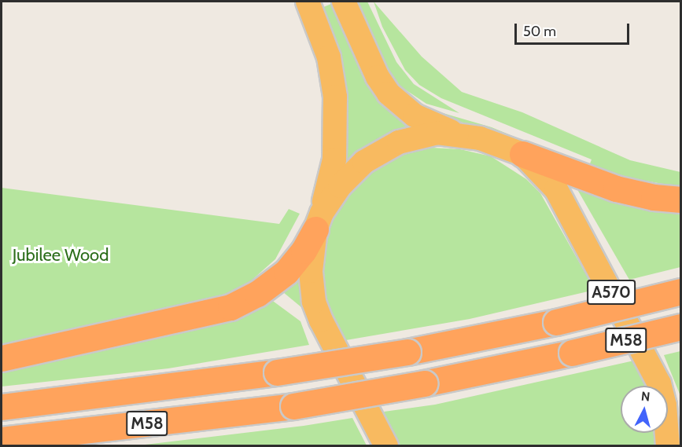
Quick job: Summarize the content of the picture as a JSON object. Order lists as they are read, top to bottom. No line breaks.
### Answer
{"streets":{"highway":["A570","M58"]},"parks":["Jubilee Wood"],"scale_bar":"50 m","north":"top"}
